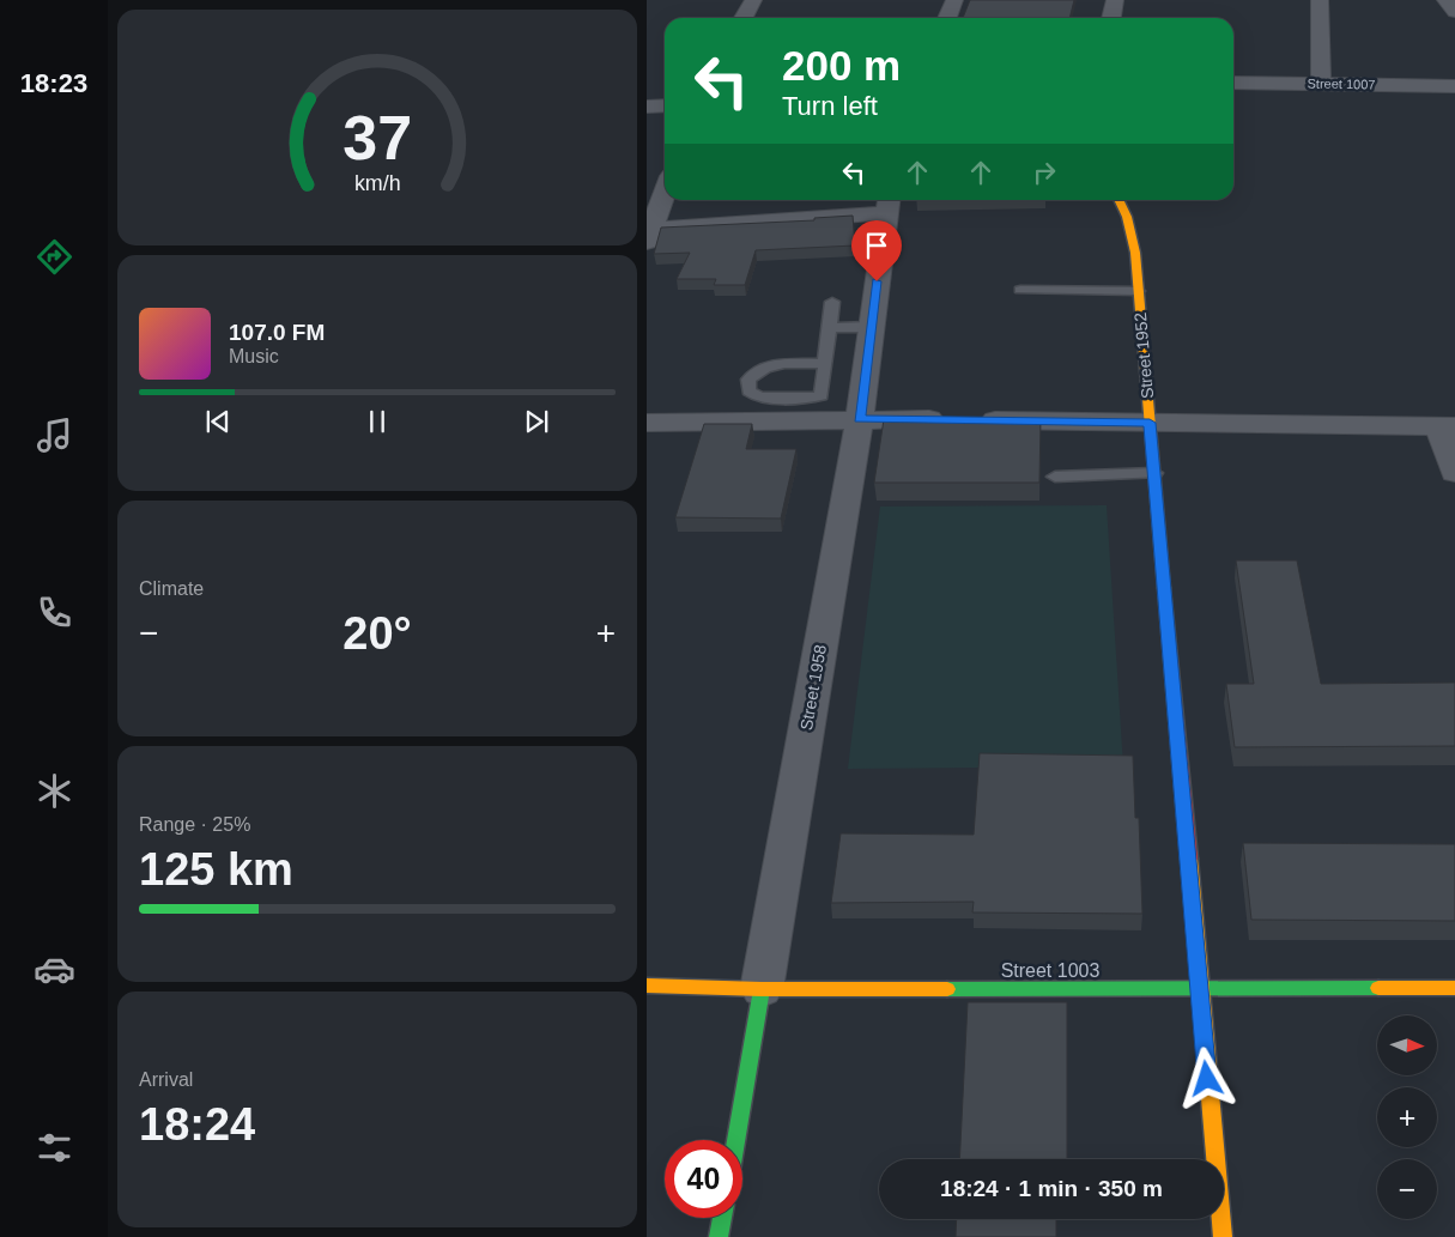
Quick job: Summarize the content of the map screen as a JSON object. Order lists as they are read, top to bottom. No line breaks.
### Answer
{"streets":{"street":["Street 1007","Street 1952","Street 1958","Street 1003"]},"crossings":[["Street 1952","Street 1003"],["Street 1958","Street 1003"]],"north":"right","page":{"tabs":"18:23","turn":["200 m","Turn left"],"song":["107.0 FM","Music"],"tile":["Climate",["Range · 25%","125 km"],["Arrival","18:24"]],"heat":["−","20°","+"],"map_buttons":["+","−"],"limit":"40","trip":"18:24 · 1 min · 350 m","gauge":["37","km/h"]}}
